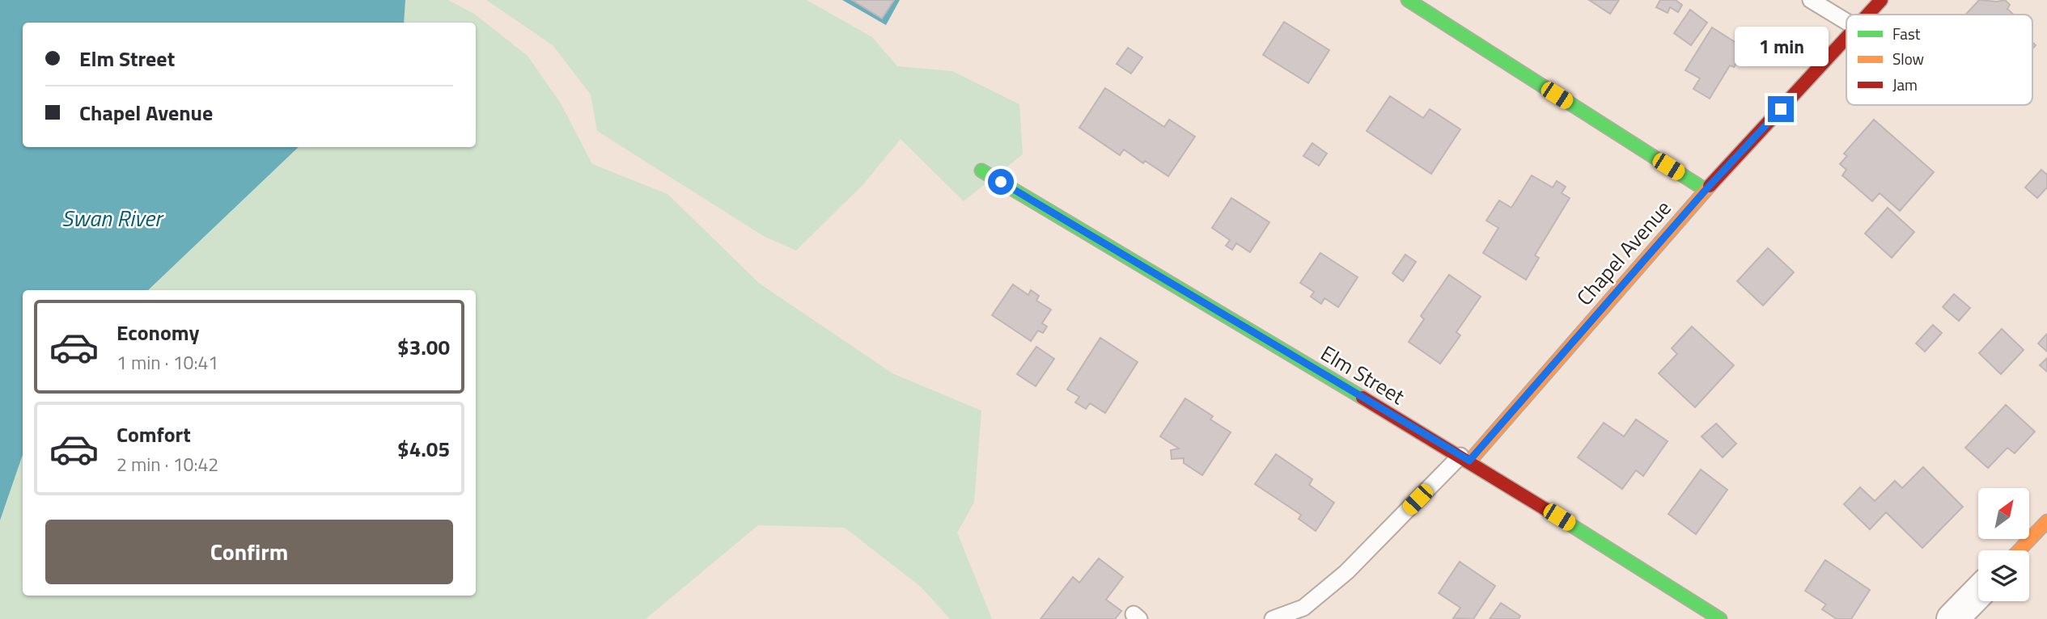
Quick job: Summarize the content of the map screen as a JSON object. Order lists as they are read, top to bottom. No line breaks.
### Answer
{"streets":{"street":["Chapel Avenue","Elm Street"]},"crossings":[["Chapel Avenue","Elm Street"]],"water":["Swan River"],"legend":["Fast","Slow","Jam"],"north":"top right","page":{"banner":["Elm Street","Chapel Avenue"],"bubble":"1 min","list":[{"name":"Economy","note":"1 min · 10:41","value":"$3.00"},{"name":"Comfort","note":"2 min · 10:42","value":"$4.05"}],"buttons":"Confirm"}}
